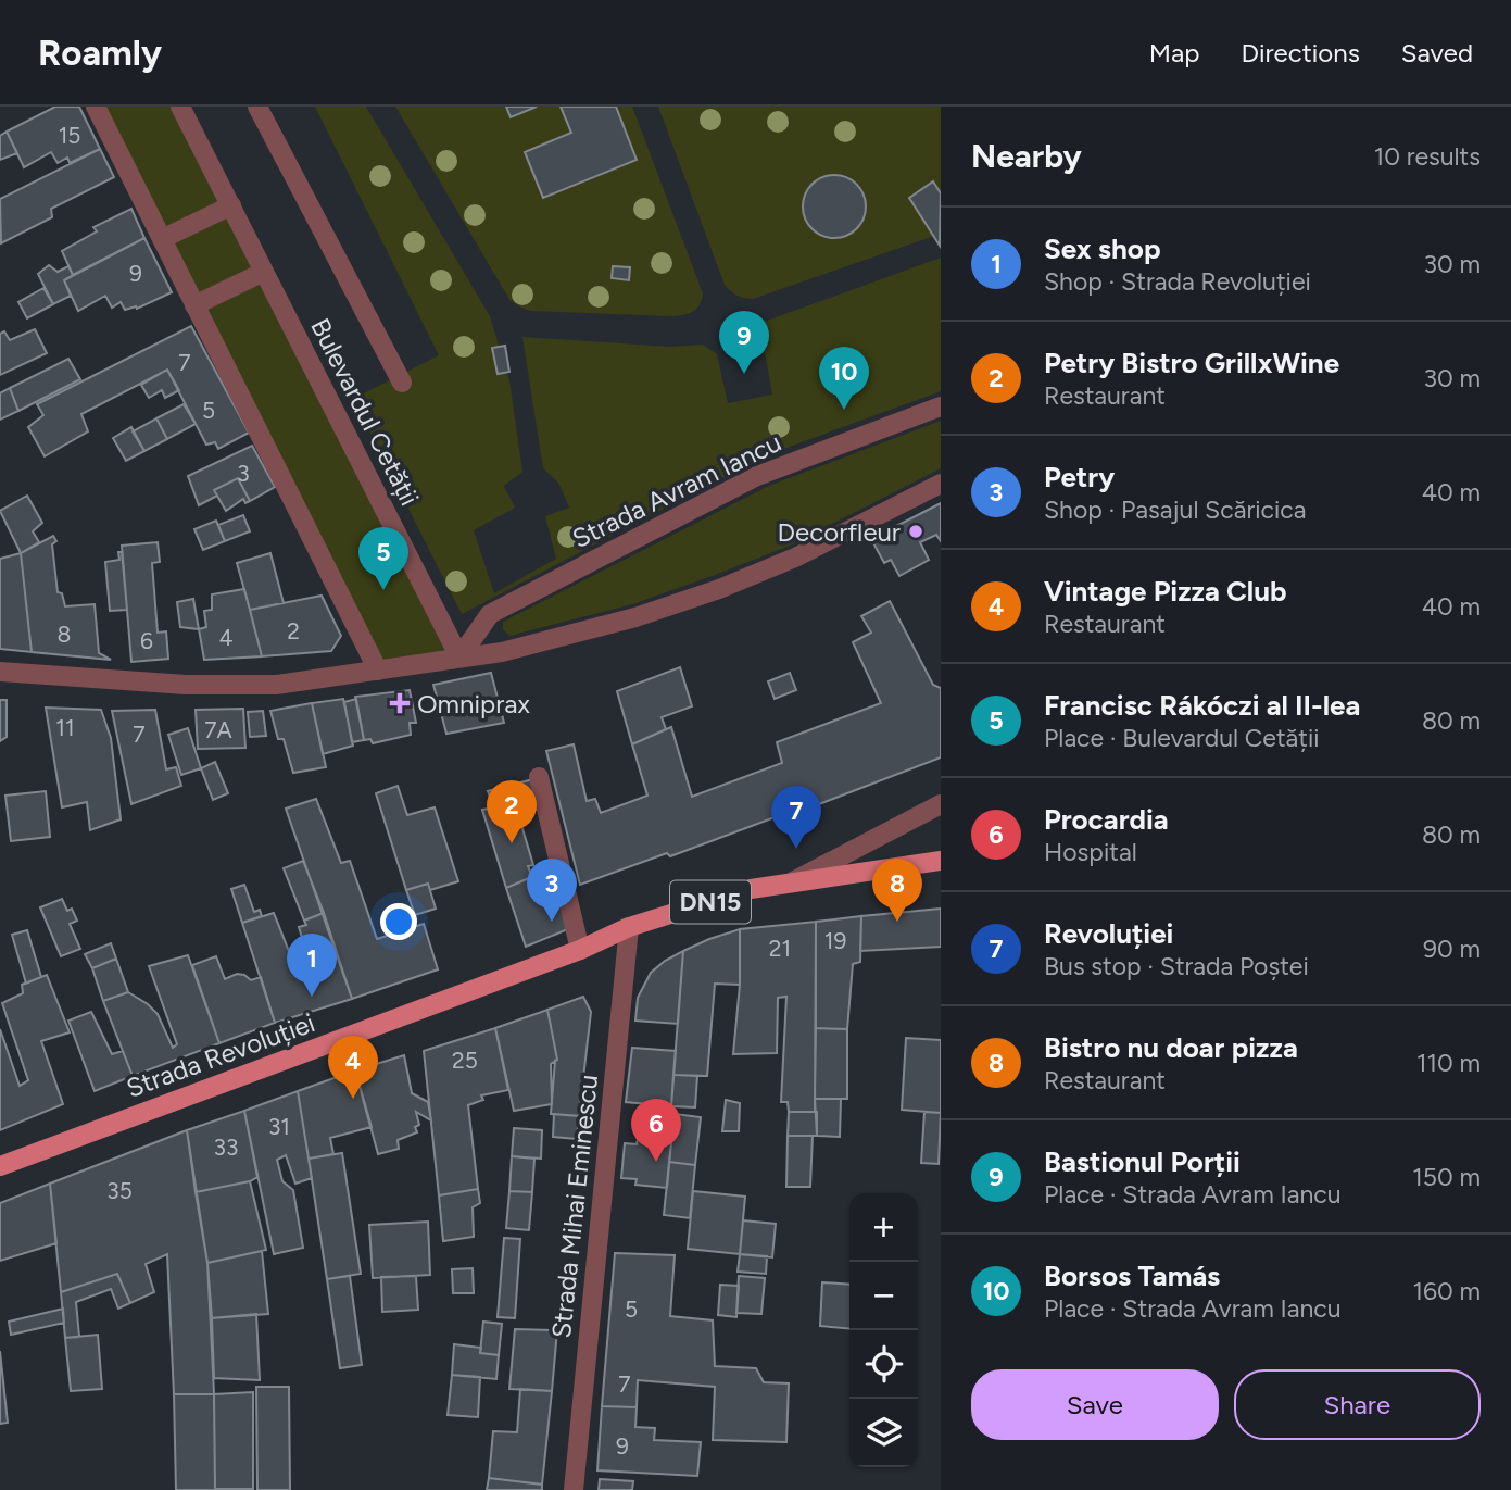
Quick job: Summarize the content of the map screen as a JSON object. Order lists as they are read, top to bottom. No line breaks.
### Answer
{"streets":{"main road":["DN15","Strada Revoluției"],"street":["Bulevardul Cetății","Strada Avram Iancu","Strada Mihai Eminescu"]},"crossings":[["Bulevardul Cetății","Strada Avram Iancu"],["Strada Revoluției","Strada Mihai Eminescu"]],"places":{"other":["Decorfleur"],"health":["Omniprax"]},"house_numbers":["15","9","7","5","3","2","8","4","6","11","7A","7","19","21","25","31","33","35","5","7","9"],"page":{"header":"Roamly","nav":["Map","Directions","Saved"],"heading":["Nearby","10 results"],"list":[{"mark":"1","name":"Sex shop","note":"Shop · Strada Revoluției","value":"30 m"},{"mark":"2","name":"Petry Bistro GrillxWine","note":"Restaurant","value":"30 m"},{"mark":"3","name":"Petry","note":"Shop · Pasajul Scăricica","value":"40 m"},{"mark":"4","name":"Vintage Pizza Club","note":"Restaurant","value":"40 m"},{"mark":"5","name":"Francisc Rákóczi al II-lea","note":"Place · Bulevardul Cetății","value":"80 m"},{"mark":"6","name":"Procardia","note":"Hospital","value":"80 m"},{"mark":"7","name":"Revoluției","note":"Bus stop · Strada Poștei","value":"90 m"},{"mark":"8","name":"Bistro nu doar pizza","note":"Restaurant","value":"110 m"},{"mark":"9","name":"Bastionul Porții","note":"Place · Strada Avram Iancu","value":"150 m"},{"mark":"10","name":"Borsos Tamás","note":"Place · Strada Avram Iancu","value":"160 m"}],"pins":["9","10","5","2","7","3","8","1","4","6"],"map_buttons":["+","−"],"buttons":["Save","Share"]}}
